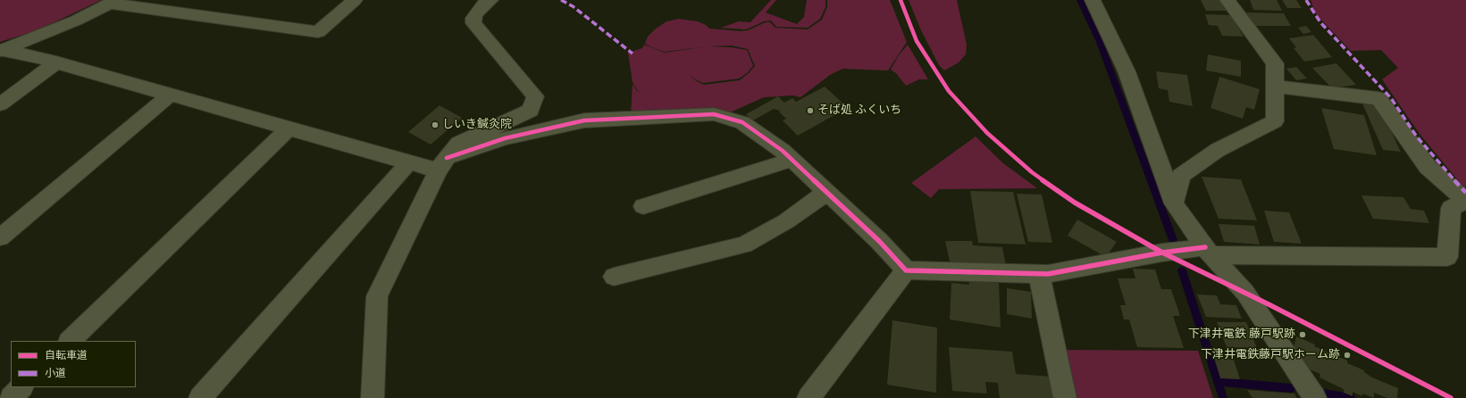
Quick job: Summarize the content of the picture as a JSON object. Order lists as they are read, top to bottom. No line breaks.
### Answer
{"places":["そば処 ふくいち","しいき鍼灸院","下津井電鉄 藤戸駅跡","下津井電鉄藤戸駅ホーム跡"],"legend":["自転車道","小道"]}
